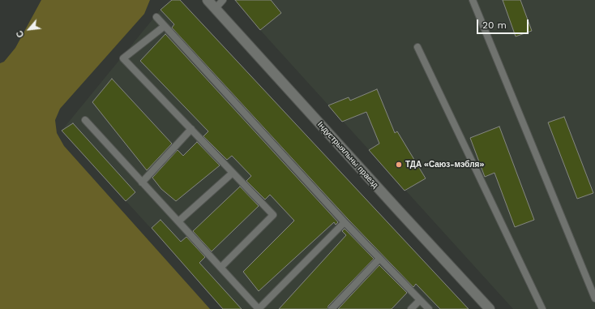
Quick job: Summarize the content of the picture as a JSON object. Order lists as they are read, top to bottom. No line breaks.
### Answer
{"streets":{"street":["Індустрыяльны праезд"]},"places":["ТДА «Саюз-мэбля»"],"scale_bar":"20 m","north":"bottom left"}
